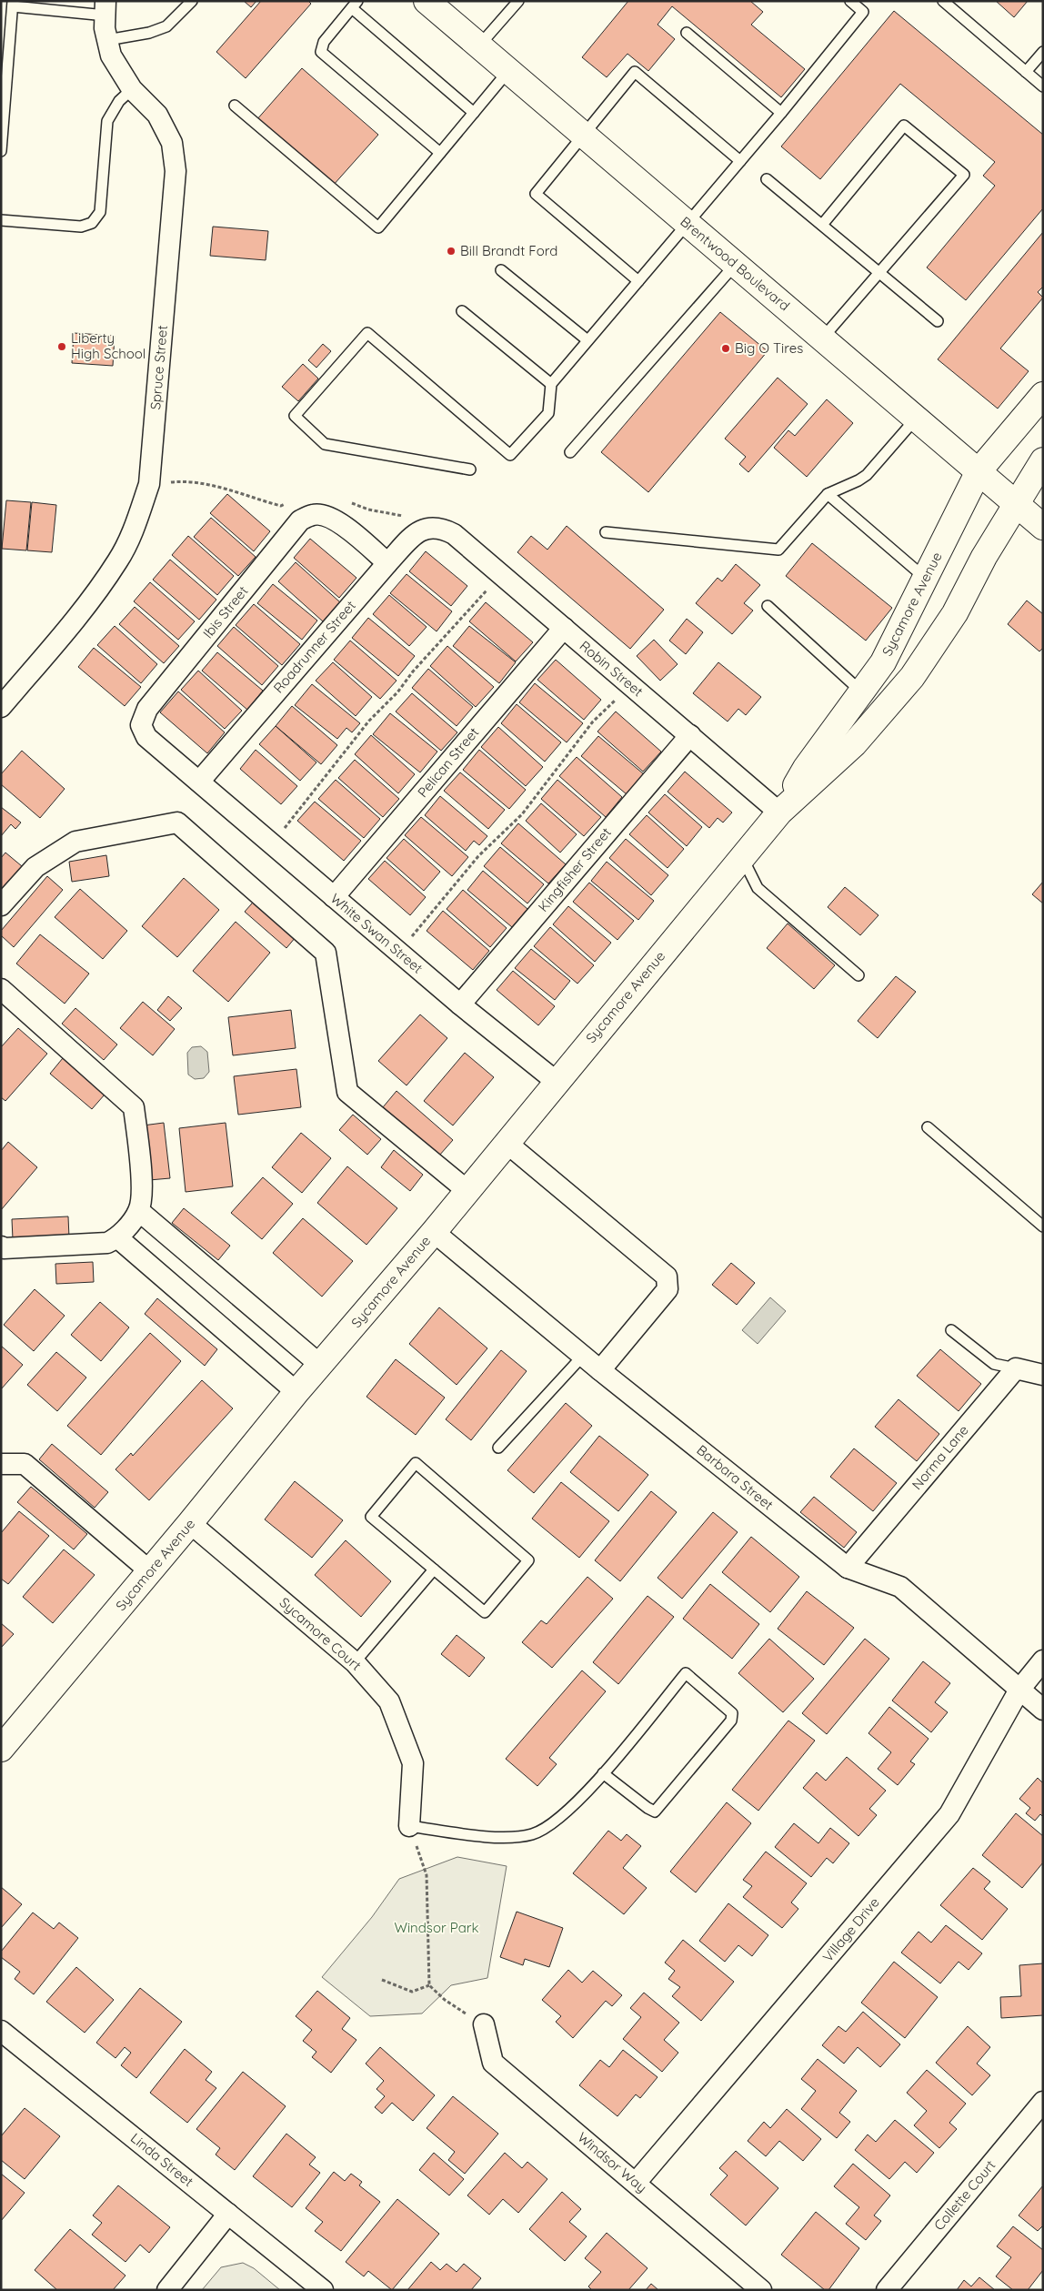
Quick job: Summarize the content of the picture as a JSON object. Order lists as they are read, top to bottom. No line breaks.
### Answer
{"streets":{"street":["Brentwood Boulevard","Spruce Street","Sycamore Avenue","Ibis Street","Roadrunner Street","Robin Street","Pelican Street","Kingfisher Street","White Swan Street","Norma Lane","Barbara Street","Sycamore Court","Village Drive","Linda Street","Windsor Way","Collette Court"]},"crossings":[["Brentwood Boulevard","Sycamore Avenue"],["Sycamore Avenue","Robin Street"],["Sycamore Avenue","White Swan Street"],["Sycamore Avenue","Barbara Street"],["Sycamore Avenue","Sycamore Court"],["Ibis Street","Roadrunner Street"],["Ibis Street","White Swan Street"],["Roadrunner Street","Robin Street"],["Roadrunner Street","White Swan Street"],["Robin Street","Pelican Street"],["Robin Street","Kingfisher Street"],["Pelican Street","White Swan Street"],["Kingfisher Street","White Swan Street"],["Norma Lane","Barbara Street"],["Barbara Street","Village Drive"],["Village Drive","Windsor Way"]],"parks":["Windsor Park"],"places":["Bill Brandt Ford","Liberty High School","Big O Tires"]}
